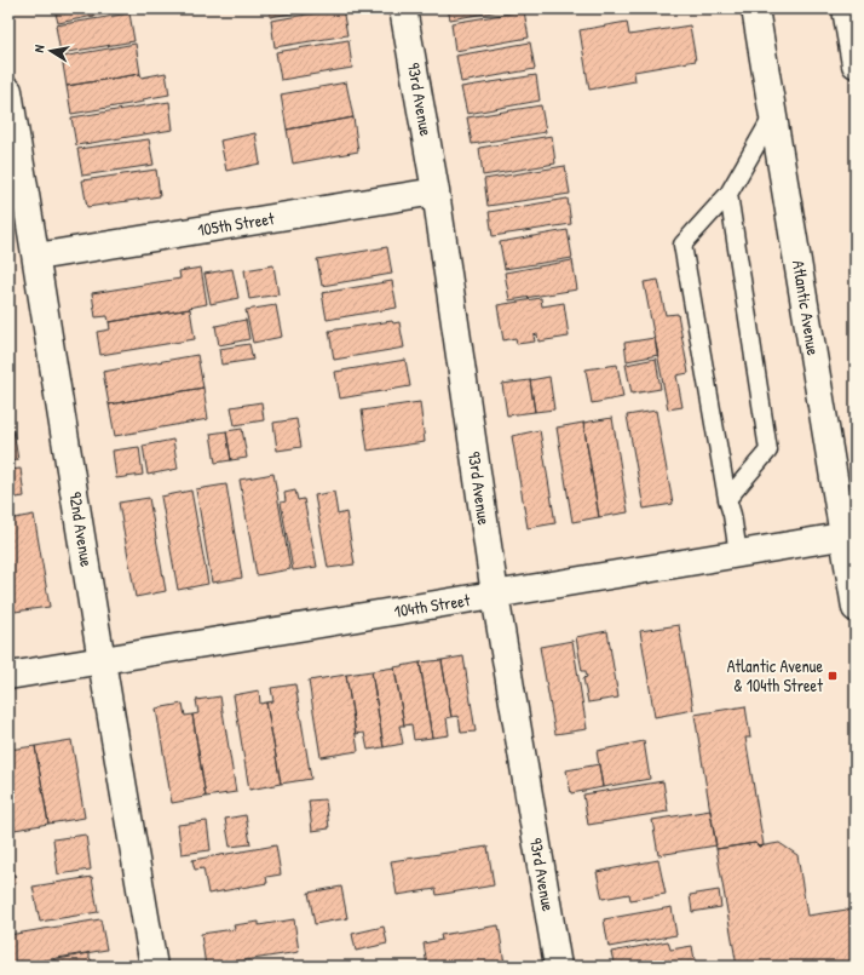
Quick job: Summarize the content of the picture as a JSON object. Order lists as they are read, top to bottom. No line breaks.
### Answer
{"streets":{"street":["93rd Avenue","105th Street","Atlantic Avenue","92nd Avenue","104th Street"]},"crossings":[["93rd Avenue","105th Street"],["93rd Avenue","104th Street"],["105th Street","92nd Avenue"],["Atlantic Avenue","104th Street"],["92nd Avenue","104th Street"]],"places":{"transit":["Atlantic Avenue & 104th Street"]},"north":"left"}
